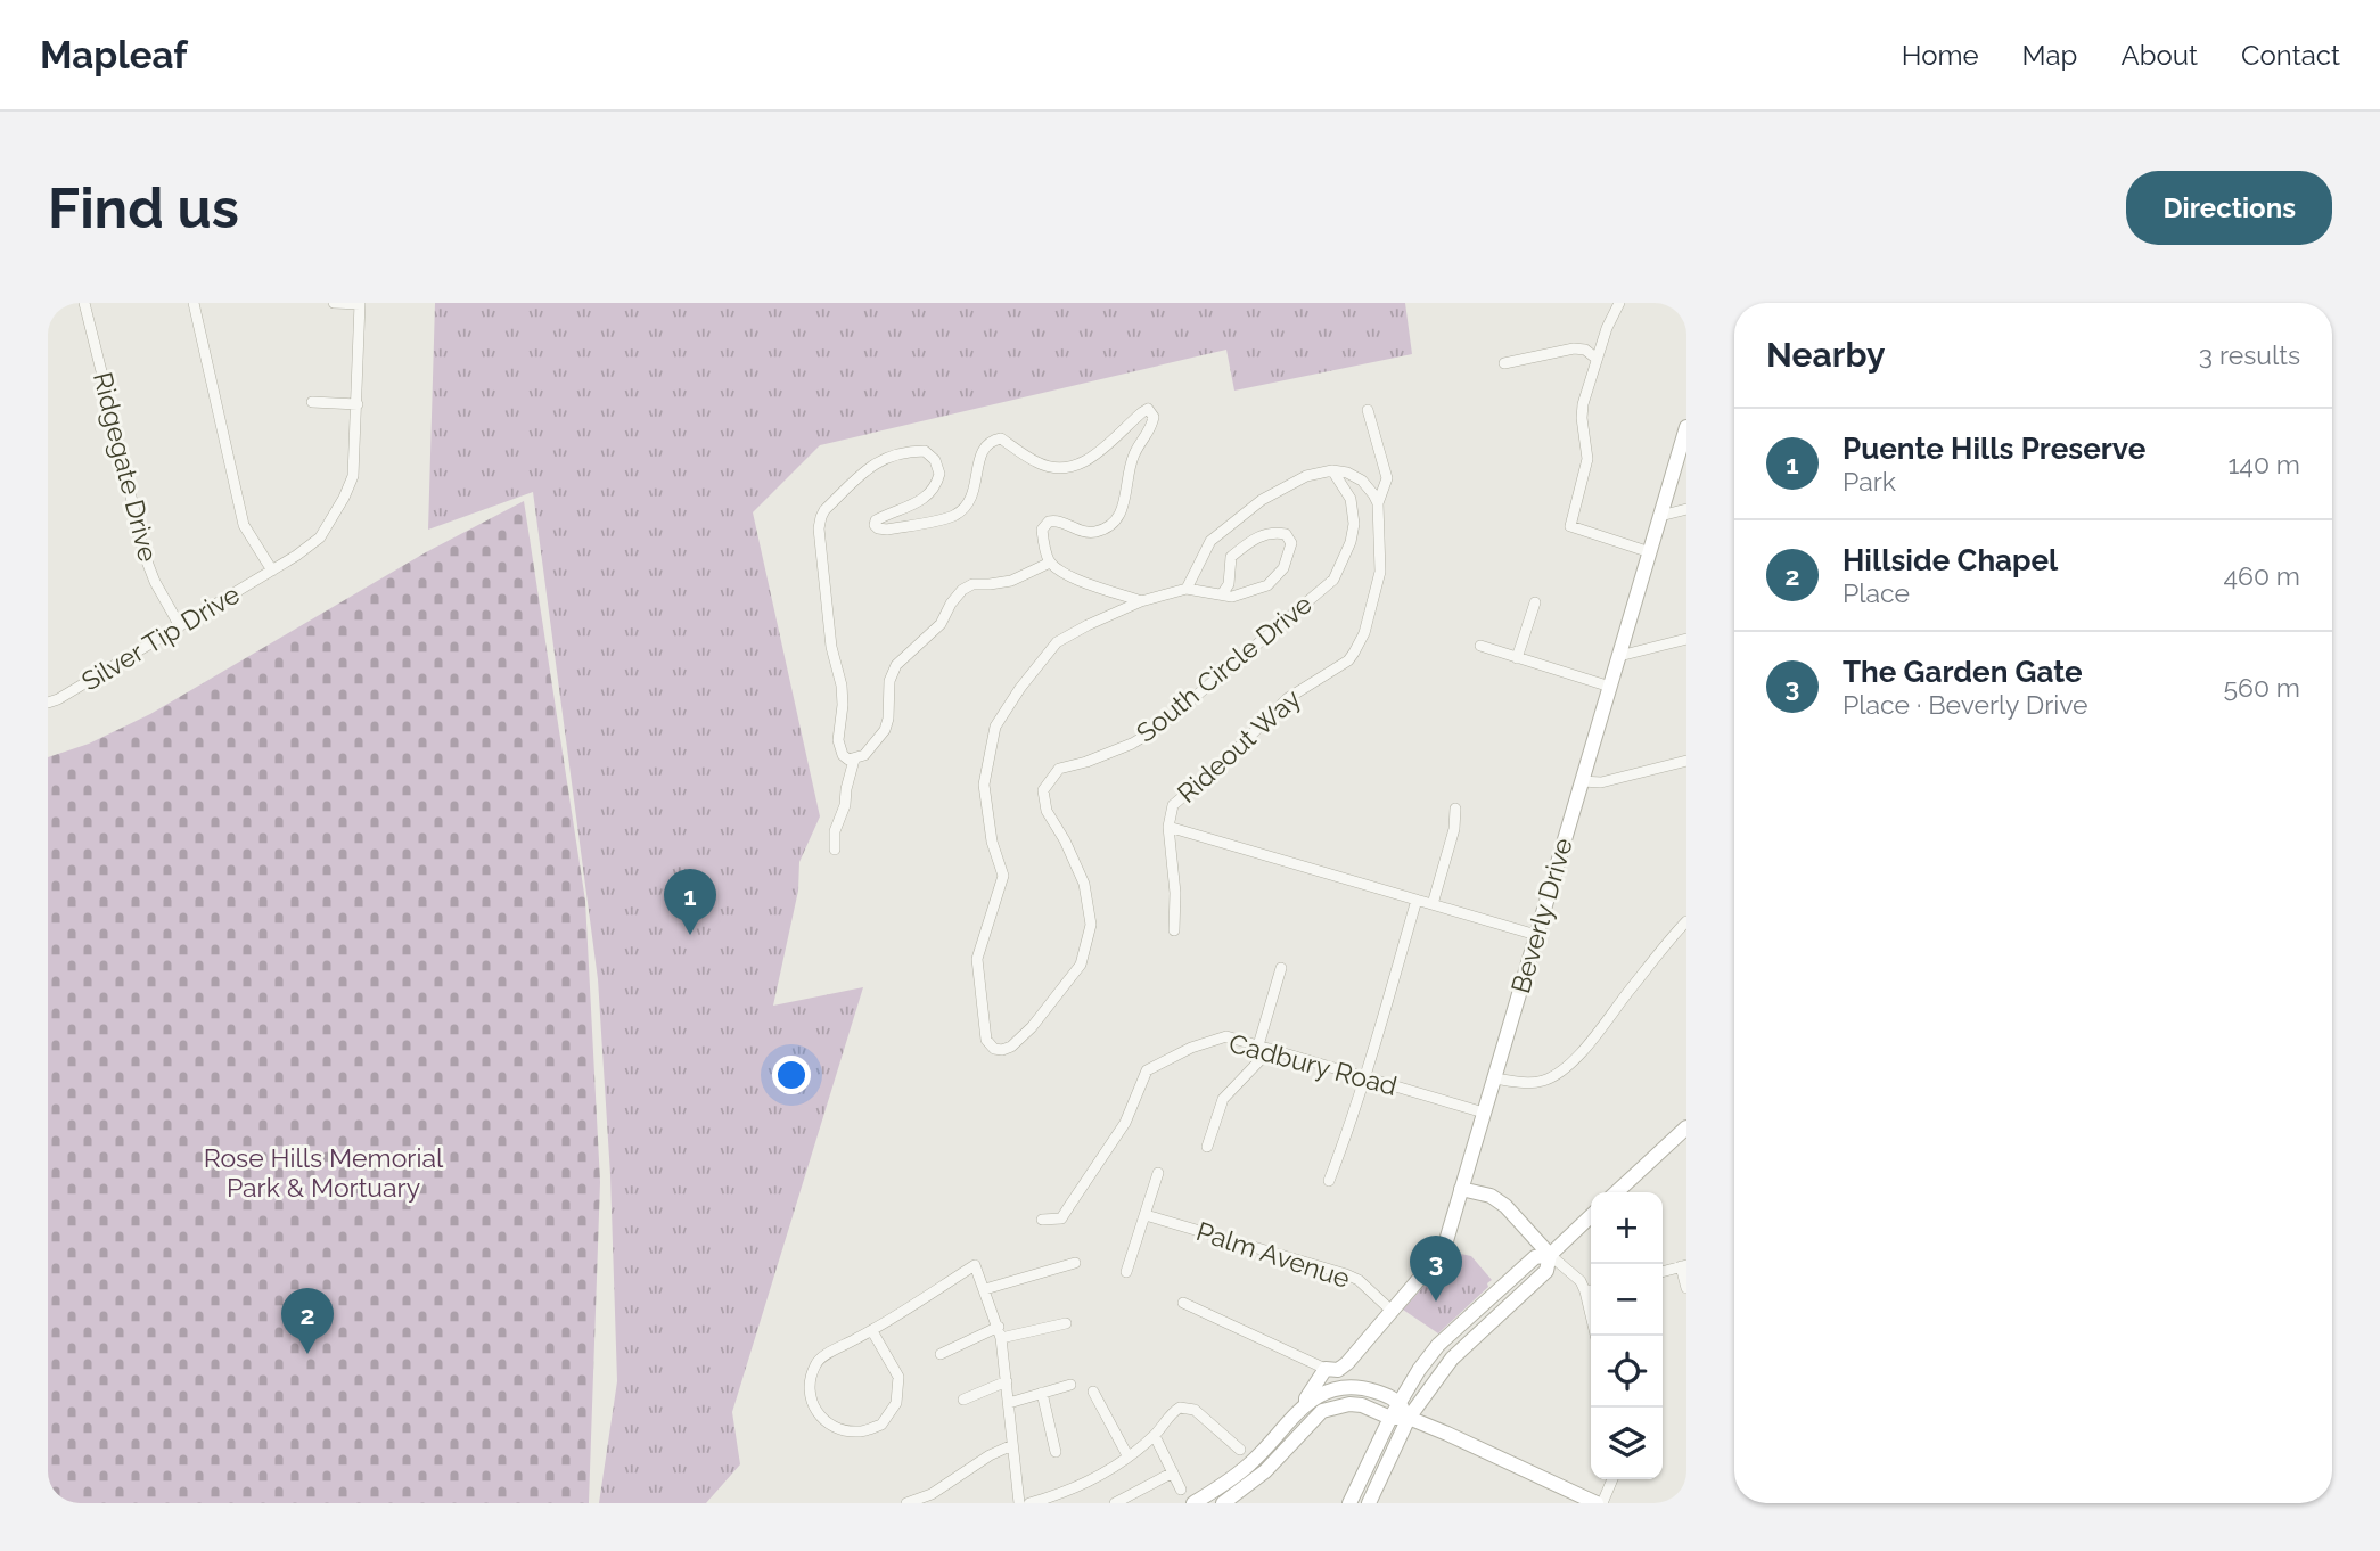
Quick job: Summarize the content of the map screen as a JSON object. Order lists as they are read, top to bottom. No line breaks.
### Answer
{"streets":{"main road":["Beverly Drive"],"street":["Ridgegate Drive","Silver Tip Drive","South Circle Drive","Rideout Way","Cadbury Road","Palm Avenue"]},"crossings":[["Ridgegate Drive","Silver Tip Drive"],["Rideout Way","Beverly Drive"],["Beverly Drive","Cadbury Road"],["Beverly Drive","Palm Avenue"]],"parks":["Rose Hills Memorial Park & Mortuary"],"page":{"header":"Mapleaf","nav":["Home","Map","About","Contact"],"buttons":"Directions","title":"Find us","heading":["Nearby","3 results"],"list":[{"mark":"1","name":"Puente Hills Preserve","note":"Park","value":"140 m"},{"mark":"2","name":"Hillside Chapel","note":"Place","value":"460 m"},{"mark":"3","name":"The Garden Gate","note":"Place · Beverly Drive","value":"560 m"}],"pins":["1","3","2"],"map_buttons":["+","−"]}}
